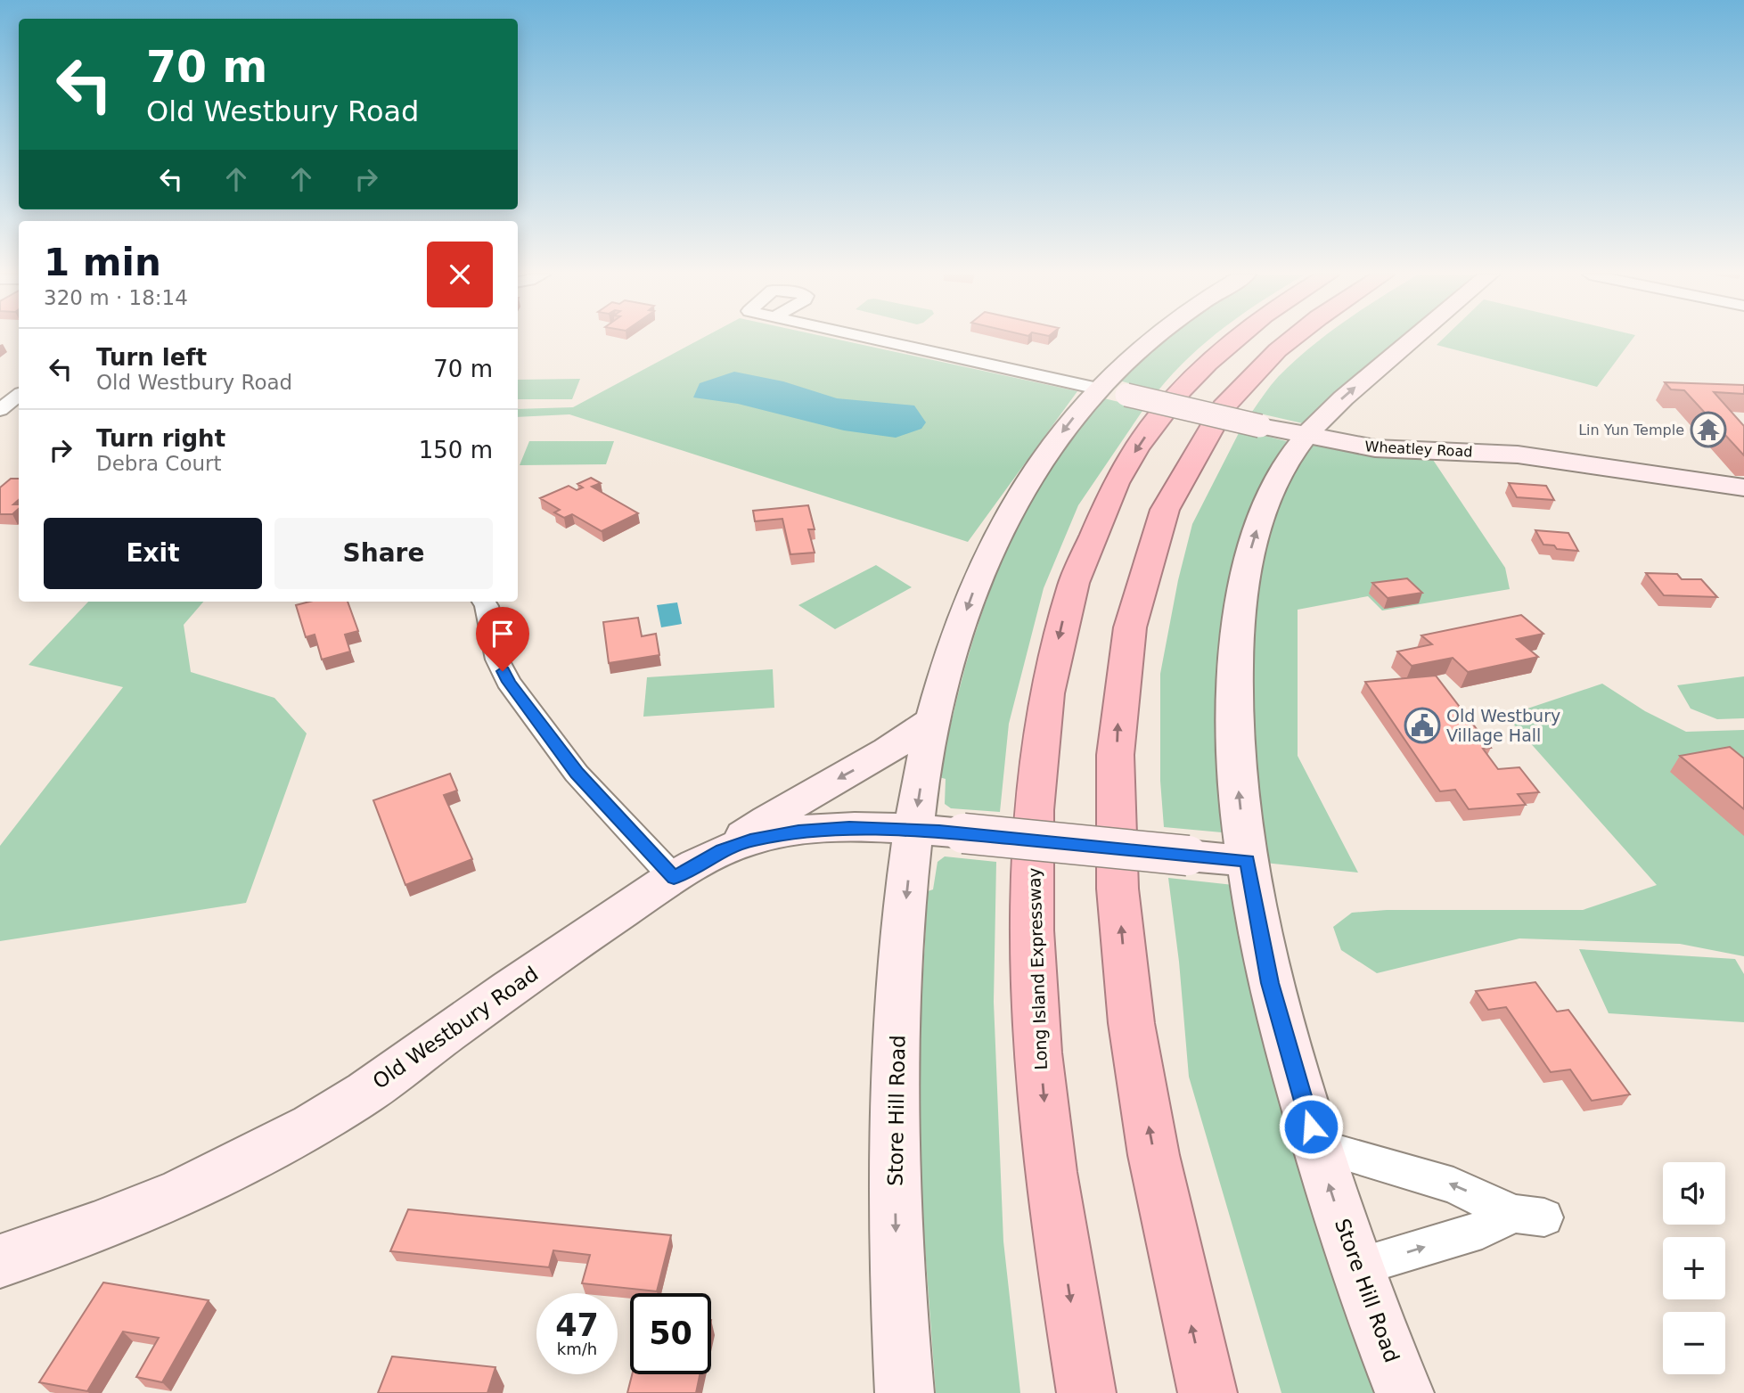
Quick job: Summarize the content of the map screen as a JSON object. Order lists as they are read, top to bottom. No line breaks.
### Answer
{"streets":{"highway":["Long Island Expressway"],"main road":["Wheatley Road","Old Westbury Road","Store Hill Road"]},"crossings":[["Old Westbury Road","Store Hill Road"]],"places":{"temple":["Lin Yun Temple"],"public building":["Old Westbury Village Hall"]},"page":{"turn":["70 m","Old Westbury Road"],"heading":["1 min","320 m · 18:14"],"list":[{"name":"Turn left","note":"Old Westbury Road","value":"70 m"},{"name":"Turn right","note":"Debra Court","value":"150 m"}],"buttons":["Exit","Share"],"map_buttons":["+","−"],"speed":"47 km/h","limit":"50"}}
